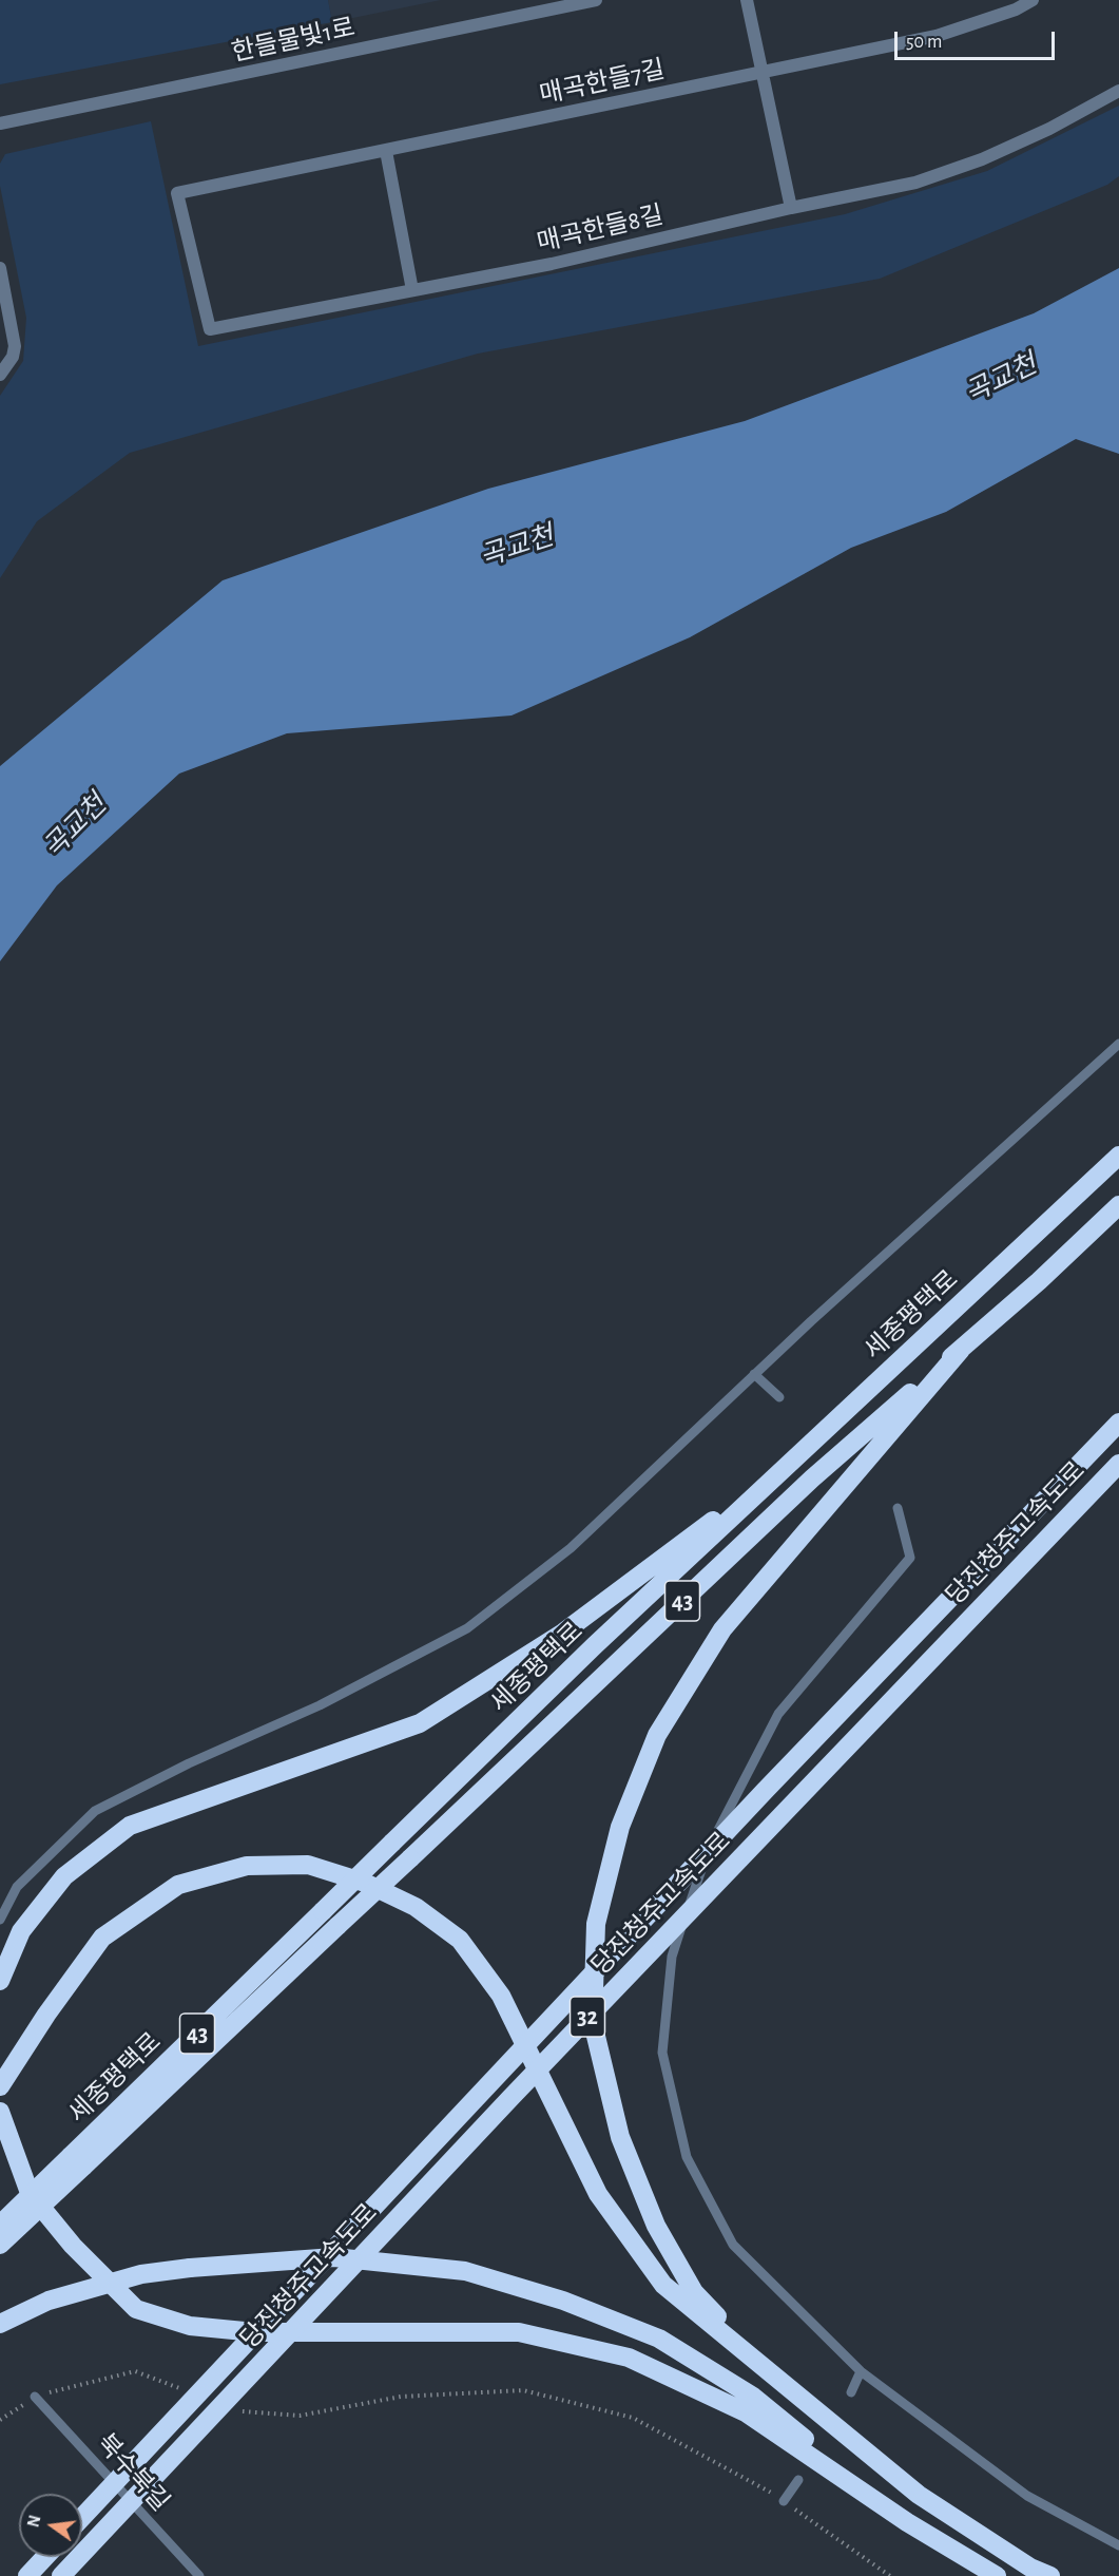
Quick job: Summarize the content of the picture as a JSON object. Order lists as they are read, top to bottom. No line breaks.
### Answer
{"streets":{"highway":["세종평택로","당진청주고속도로","43","32"],"street":["한들물빛1로","매곡한들7길","매곡한들8길"],"lane":["북수북길"]},"crossings":[["매곡한들7길","매곡한들8길"]],"water":["곡교천"],"scale_bar":"50 m","north":"left"}
